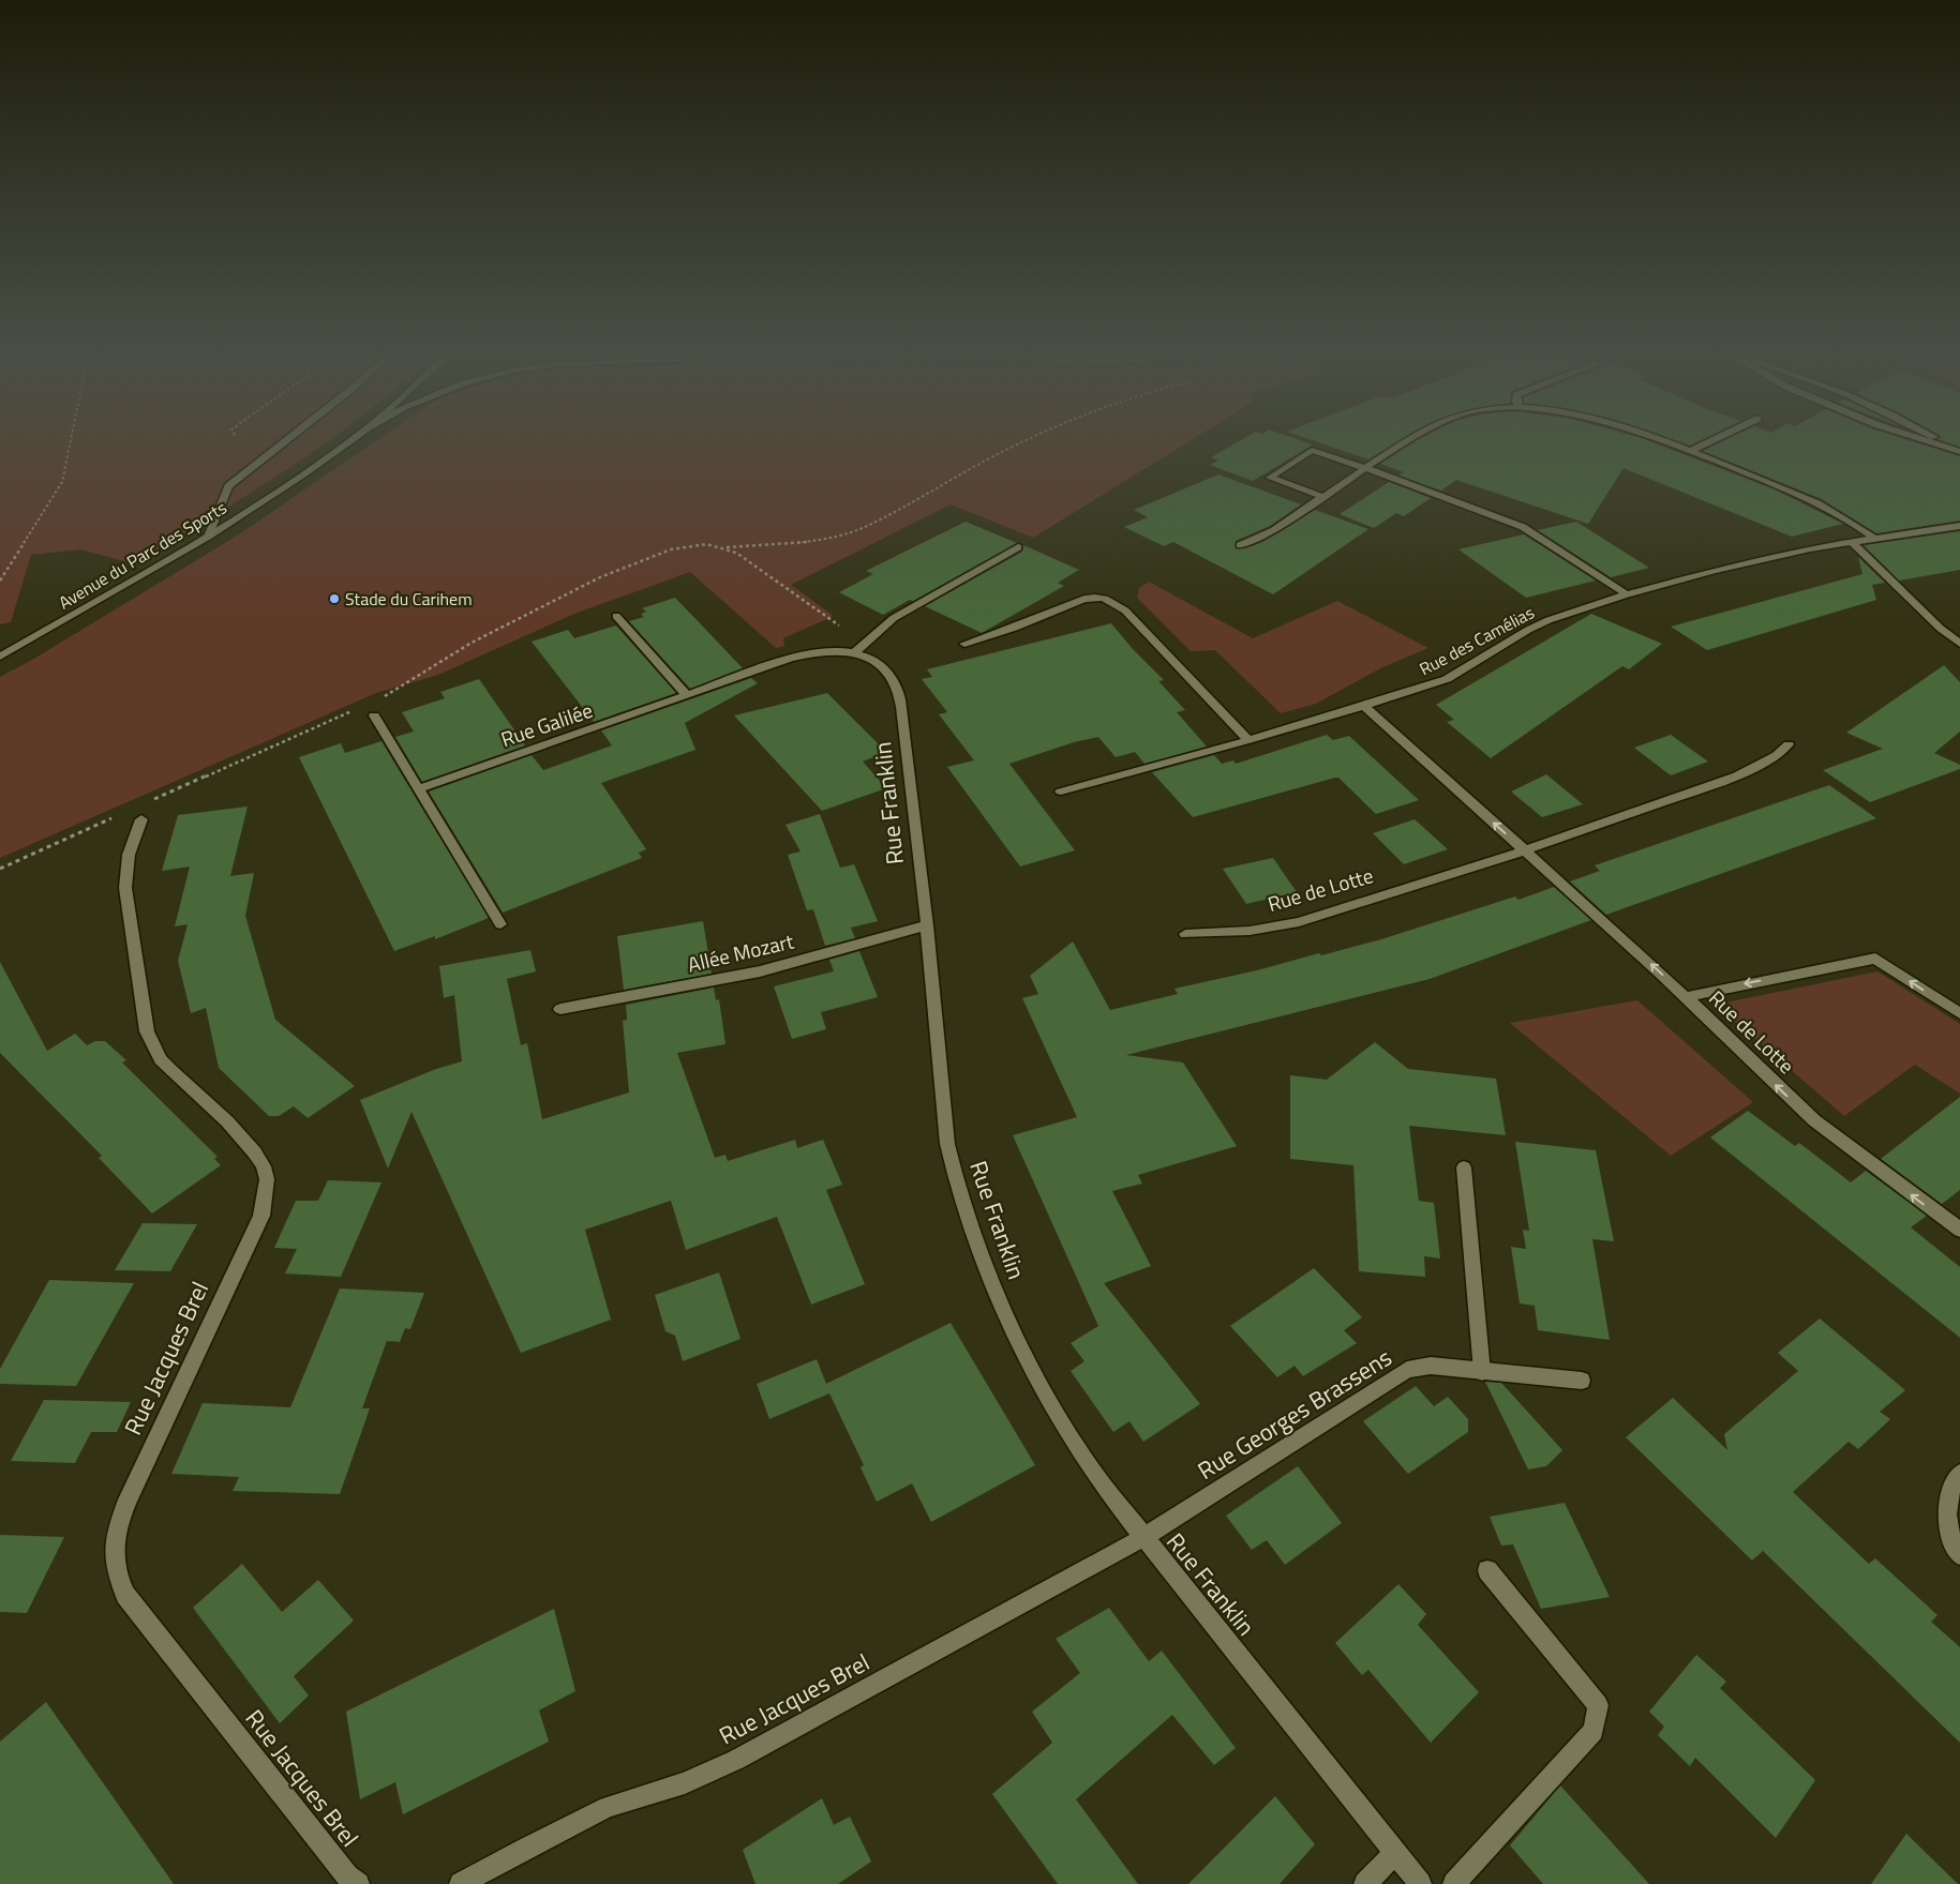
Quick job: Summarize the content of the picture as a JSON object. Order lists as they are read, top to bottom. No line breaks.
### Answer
{"streets":{"street":["Avenue du Parc des Sports","Rue des Camélias","Rue Galilée","Rue Franklin","Rue de Lotte","Allée Mozart","Rue Jacques Brel","Rue Georges Brassens"]},"crossings":[["Rue des Camélias","Rue de Lotte"],["Rue Galilée","Rue Franklin"],["Rue Franklin","Allée Mozart"],["Rue Franklin","Rue Jacques Brel"],["Rue Franklin","Rue Georges Brassens"],["Rue Jacques Brel","Rue Georges Brassens"]],"one_way":["Rue de Lotte"],"places":["Stade du Carihem"]}
